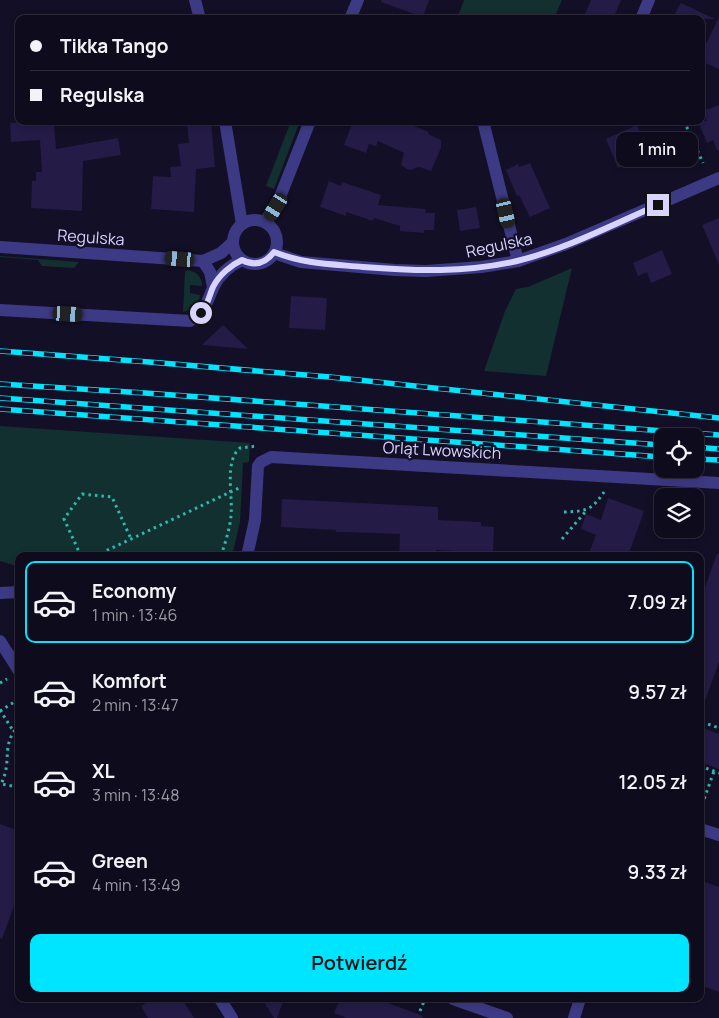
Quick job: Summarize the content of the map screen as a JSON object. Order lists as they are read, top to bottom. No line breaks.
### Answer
{"streets":{"street":["Regulska","Orląt Lwowskich"]},"page":{"banner":["Tikka Tango","Regulska"],"bubble":"1 min","list":[{"name":"Economy","note":"1 min · 13:46","value":"7.09 zł"},{"name":"Komfort","note":"2 min · 13:47","value":"9.57 zł"},{"name":"XL","note":"3 min · 13:48","value":"12.05 zł"},{"name":"Green","note":"4 min · 13:49","value":"9.33 zł"}],"buttons":"Potwierdź"}}
